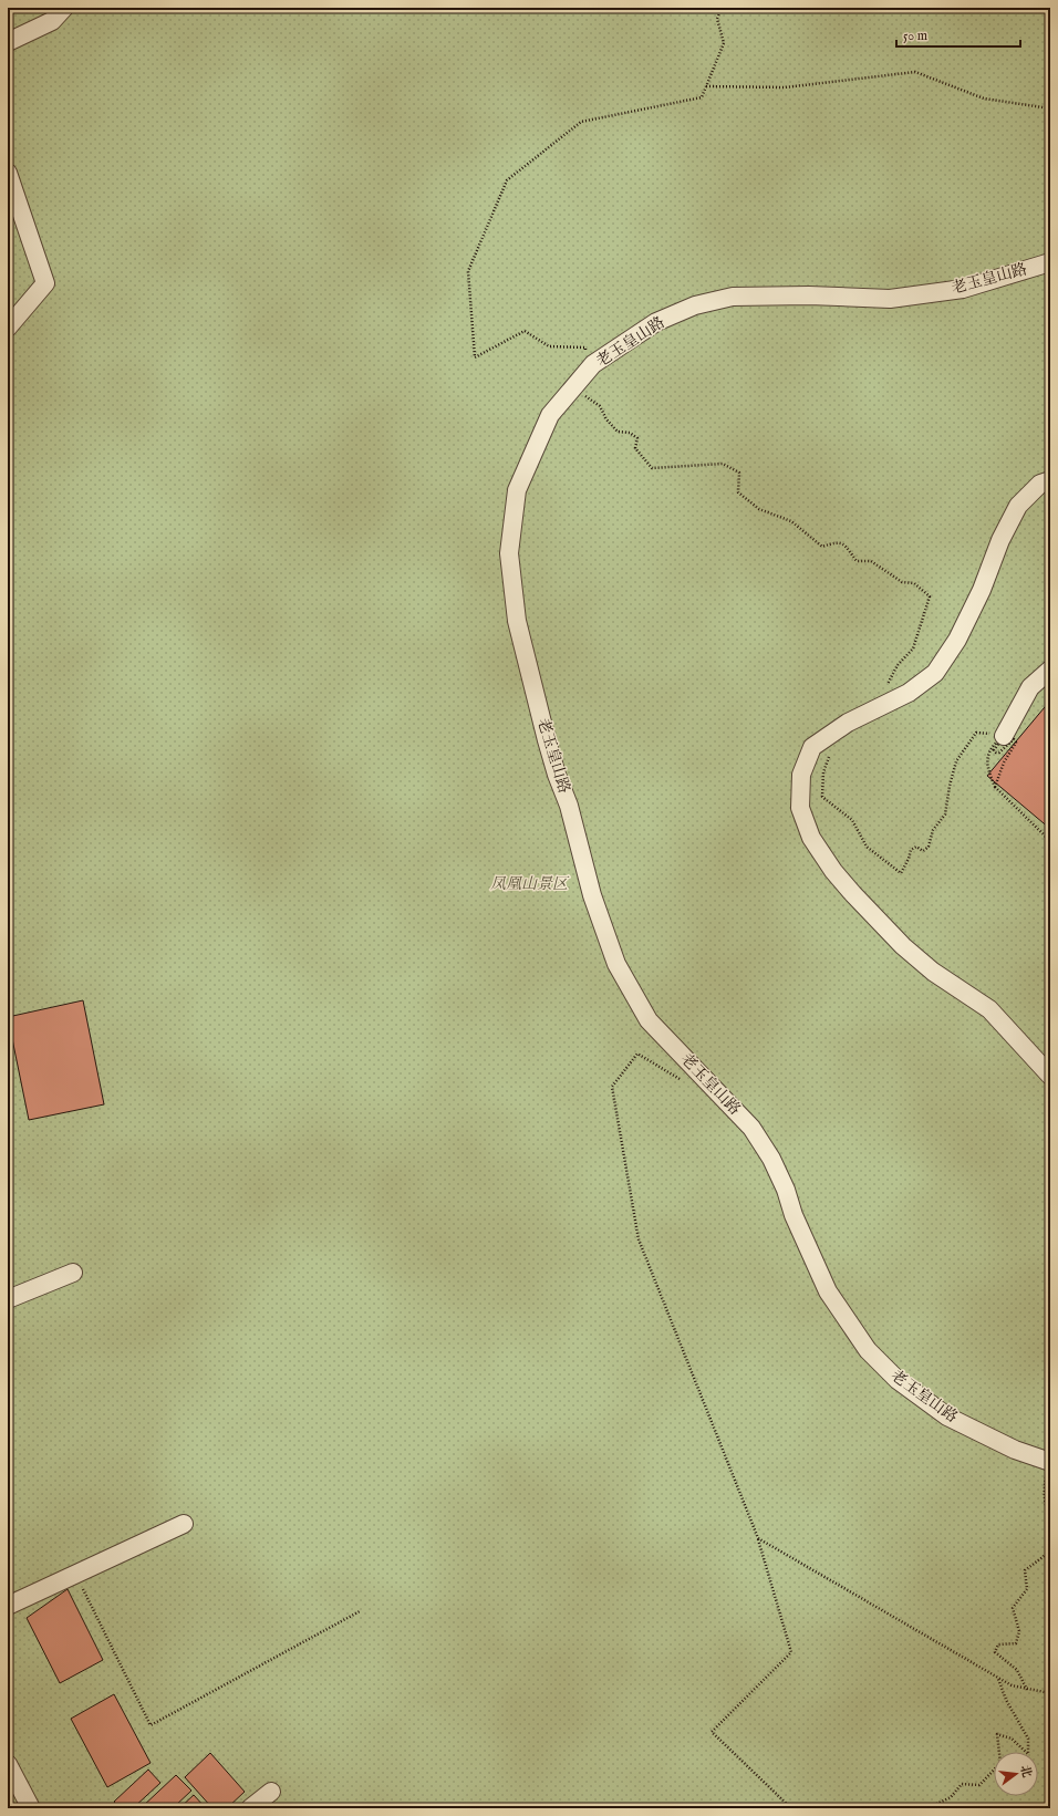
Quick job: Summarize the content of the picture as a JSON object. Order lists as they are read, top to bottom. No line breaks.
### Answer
{"streets":{"street":["老玉皇山路"]},"parks":["凤凰山景区"],"scale_bar":"50 m","north":"right"}
